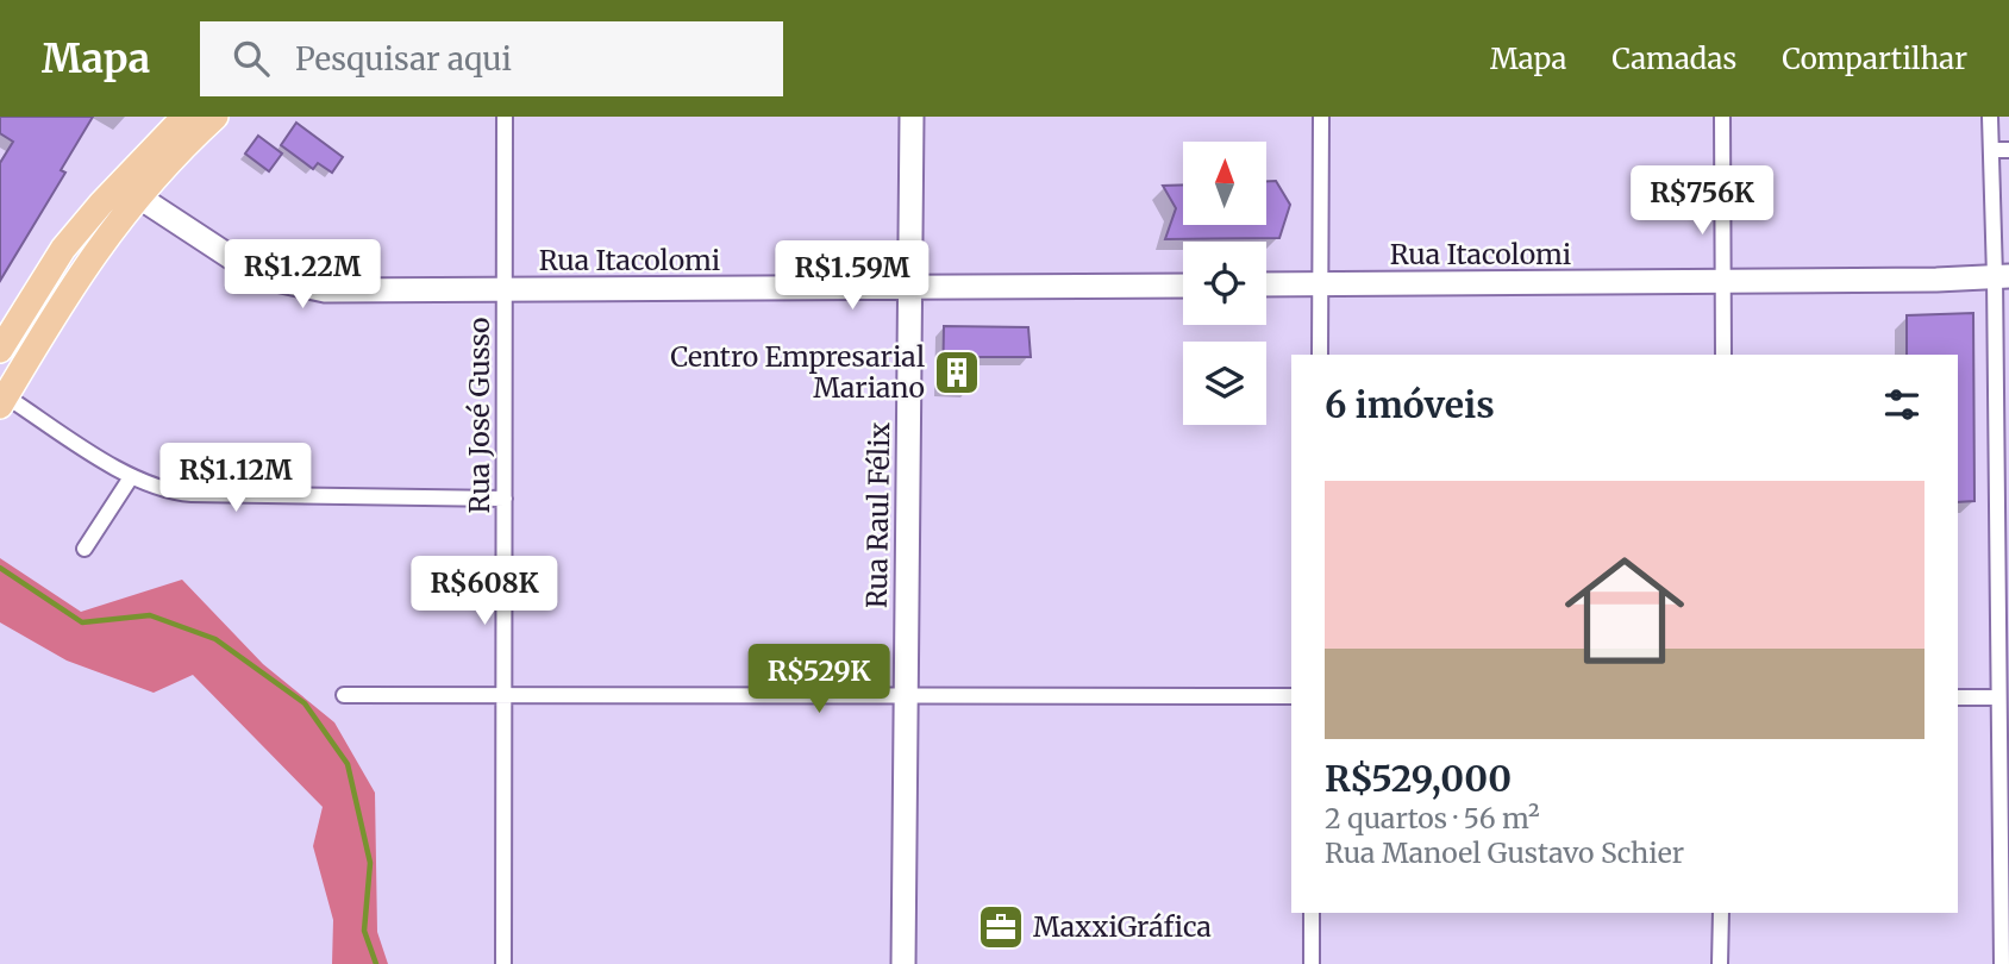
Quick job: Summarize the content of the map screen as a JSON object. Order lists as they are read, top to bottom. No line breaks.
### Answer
{"streets":{"main road":["Rua Itacolomi","Rua Raul Félix"],"street":["Rua José Gusso"]},"crossings":[["Rua Itacolomi","Rua José Gusso"],["Rua Itacolomi","Rua Raul Félix"]],"places":{"building":["Centro Empresarial Mariano"],"office":["MaxxiGráfica"]},"north":"top","page":{"header":"Mapa","search":"Pesquisar aqui","nav":["Mapa","Camadas","Compartilhar"],"price":["R$756K","R$1.22M","R$1.59M","R$1.12M","R$608K","R$529K"],"heading":"6 imóveis","list":[{"name":"R$529,000","note":"2 quartos · 56 m² · Rua Manoel Gustavo Schier"}]}}
